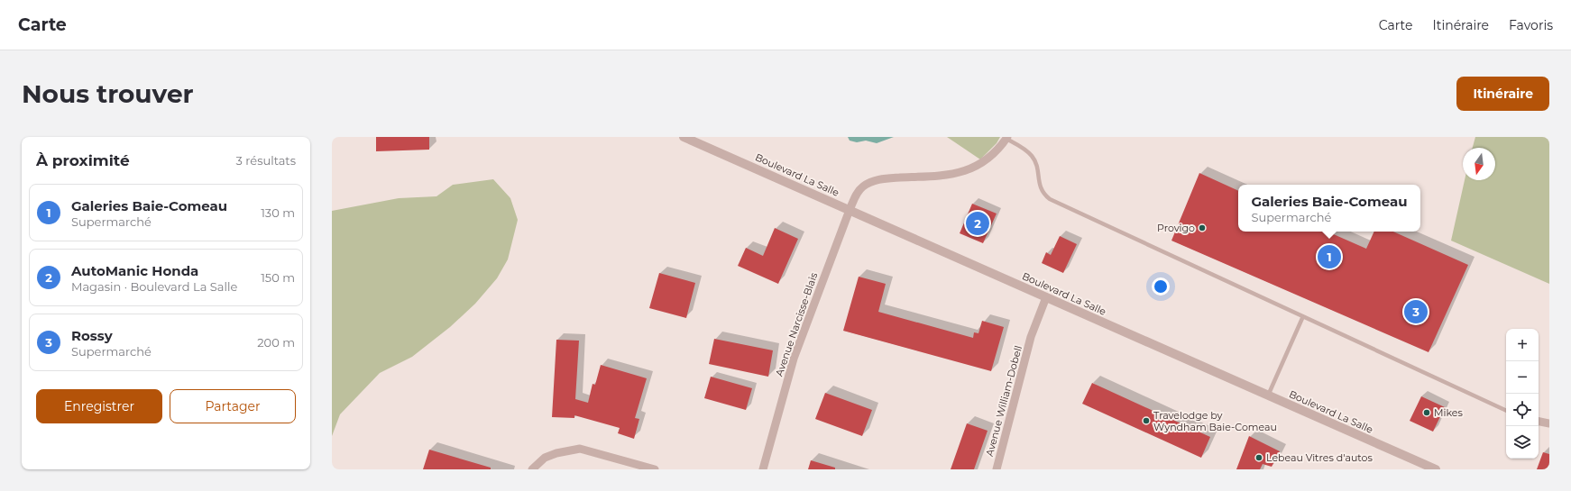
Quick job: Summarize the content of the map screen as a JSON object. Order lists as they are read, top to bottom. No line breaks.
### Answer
{"streets":{"street":["Boulevard La Salle","Avenue Narcisse-Blais","Avenue William-Dobell"]},"crossings":[["Boulevard La Salle","Avenue Narcisse-Blais"],["Boulevard La Salle","Avenue William-Dobell"]],"places":["Provigo","Mikes","Travelodge by Wyndham Baie-Comeau","Lebeau Vitres d'autos"],"north":"bottom","page":{"header":"Carte","nav":["Carte","Itinéraire","Favoris"],"buttons":["Itinéraire",["Enregistrer","Partager"]],"title":"Nous trouver","heading":["À proximité","3 résultats"],"list":[{"mark":"1","name":"Galeries Baie-Comeau","note":"Supermarché","value":"130 m"},{"mark":"2","name":"AutoManic Honda","note":"Magasin · Boulevard La Salle","value":"150 m"},{"mark":"3","name":"Rossy","note":"Supermarché","value":"200 m"}],"popup":["Galeries Baie-Comeau","Supermarché"],"pins":["2","1","3"],"map_buttons":["+","−"]}}
